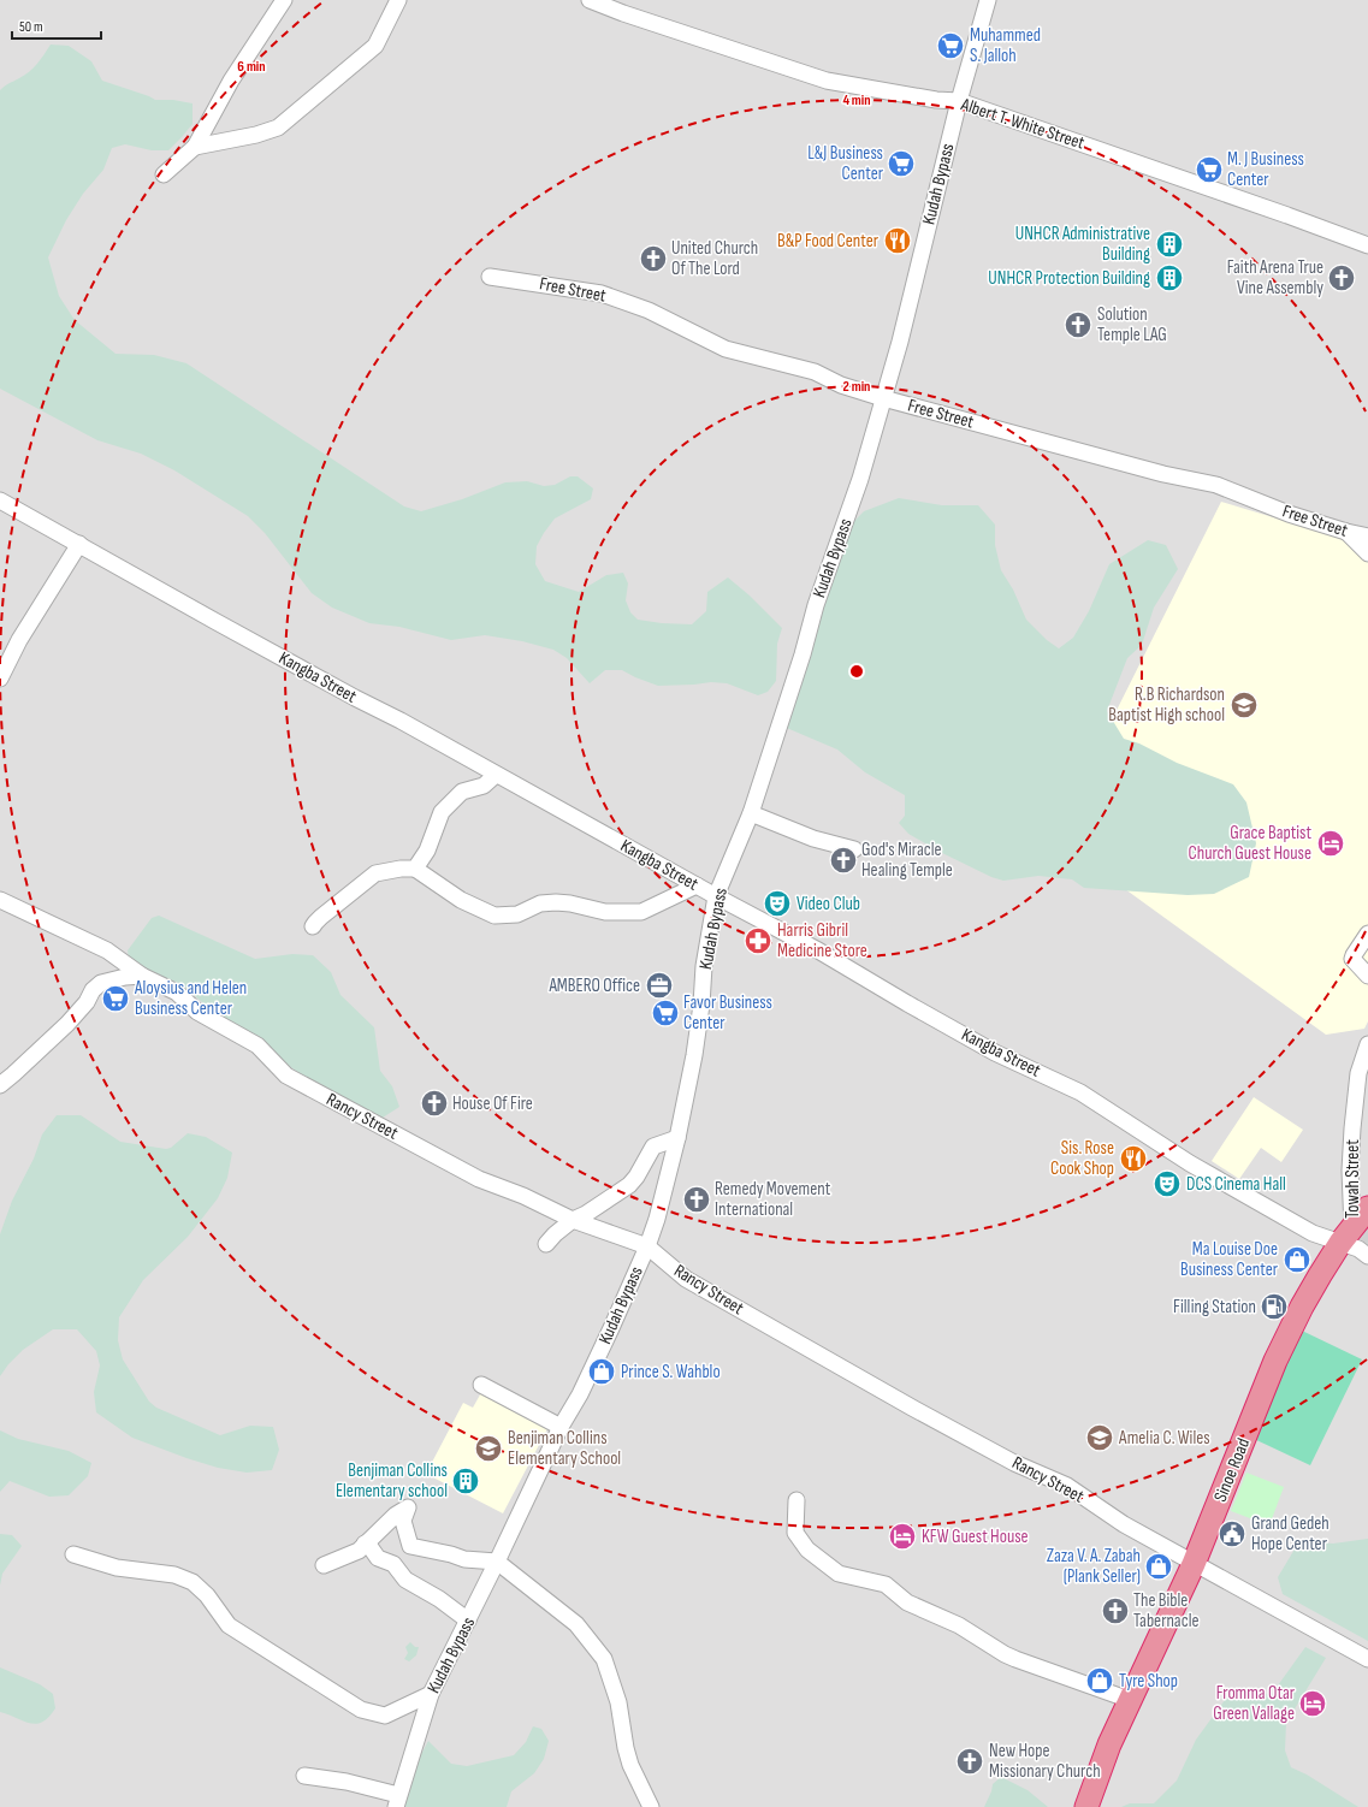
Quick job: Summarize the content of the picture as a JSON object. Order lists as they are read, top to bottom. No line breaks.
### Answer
{"streets":{"highway":["Sinoe Road"],"street":["Albert T. White Street","Kudah Bypass","Free Street","Kangba Street","Rancy Street","Towah Street"]},"crossings":[["Albert T. White Street","Kudah Bypass"],["Kudah Bypass","Free Street"],["Kudah Bypass","Kangba Street"],["Kudah Bypass","Rancy Street"],["Kangba Street","Towah Street"],["Kangba Street","Sinoe Road"],["Rancy Street","Sinoe Road"],["Towah Street","Sinoe Road"]],"places":{"supermarket":["Muhammed S. Jalloh","L&J Business Center","M. J Business Center","Aloysius and Helen Business Center","Favor Business Center"],"restaurant":["B&P Food Center","Sis. Rose Cook Shop"],"building":["UNHCR Administrative Building","UNHCR Protection Building","Benjiman Collins Elementary school"],"church":["United Church Of The Lord","Faith Arena True Vine Assembly","Solution Temple LAG","God's Miracle Healing Temple","House Of Fire","Remedy Movement International","The Bible Tabernacle","New Hope Missionary Church"],"school or university":["R.B Richardson Baptist High school","Amelia C. Wiles","Benjiman Collins Elementary School"],"hotel":["Grace Baptist Church Guest House","KFW Guest House","Fromma Otar Green Vallage"],"theatre":["Video Club","DCS Cinema Hall"],"pharmacy":["Harris Gibril Medicine Store"],"office":["AMBERO Office"],"shop":["Ma Louise Doe Business Center","Prince S. Wahblo","Zaza V. A. Zabah (Plank Seller)","Tyre Shop"],"fuel station":["Filling Station"],"public building":["Grand Gedeh Hope Center"]},"scale_bar":"50 m","rings":["6 min","4 min","2 min"]}
